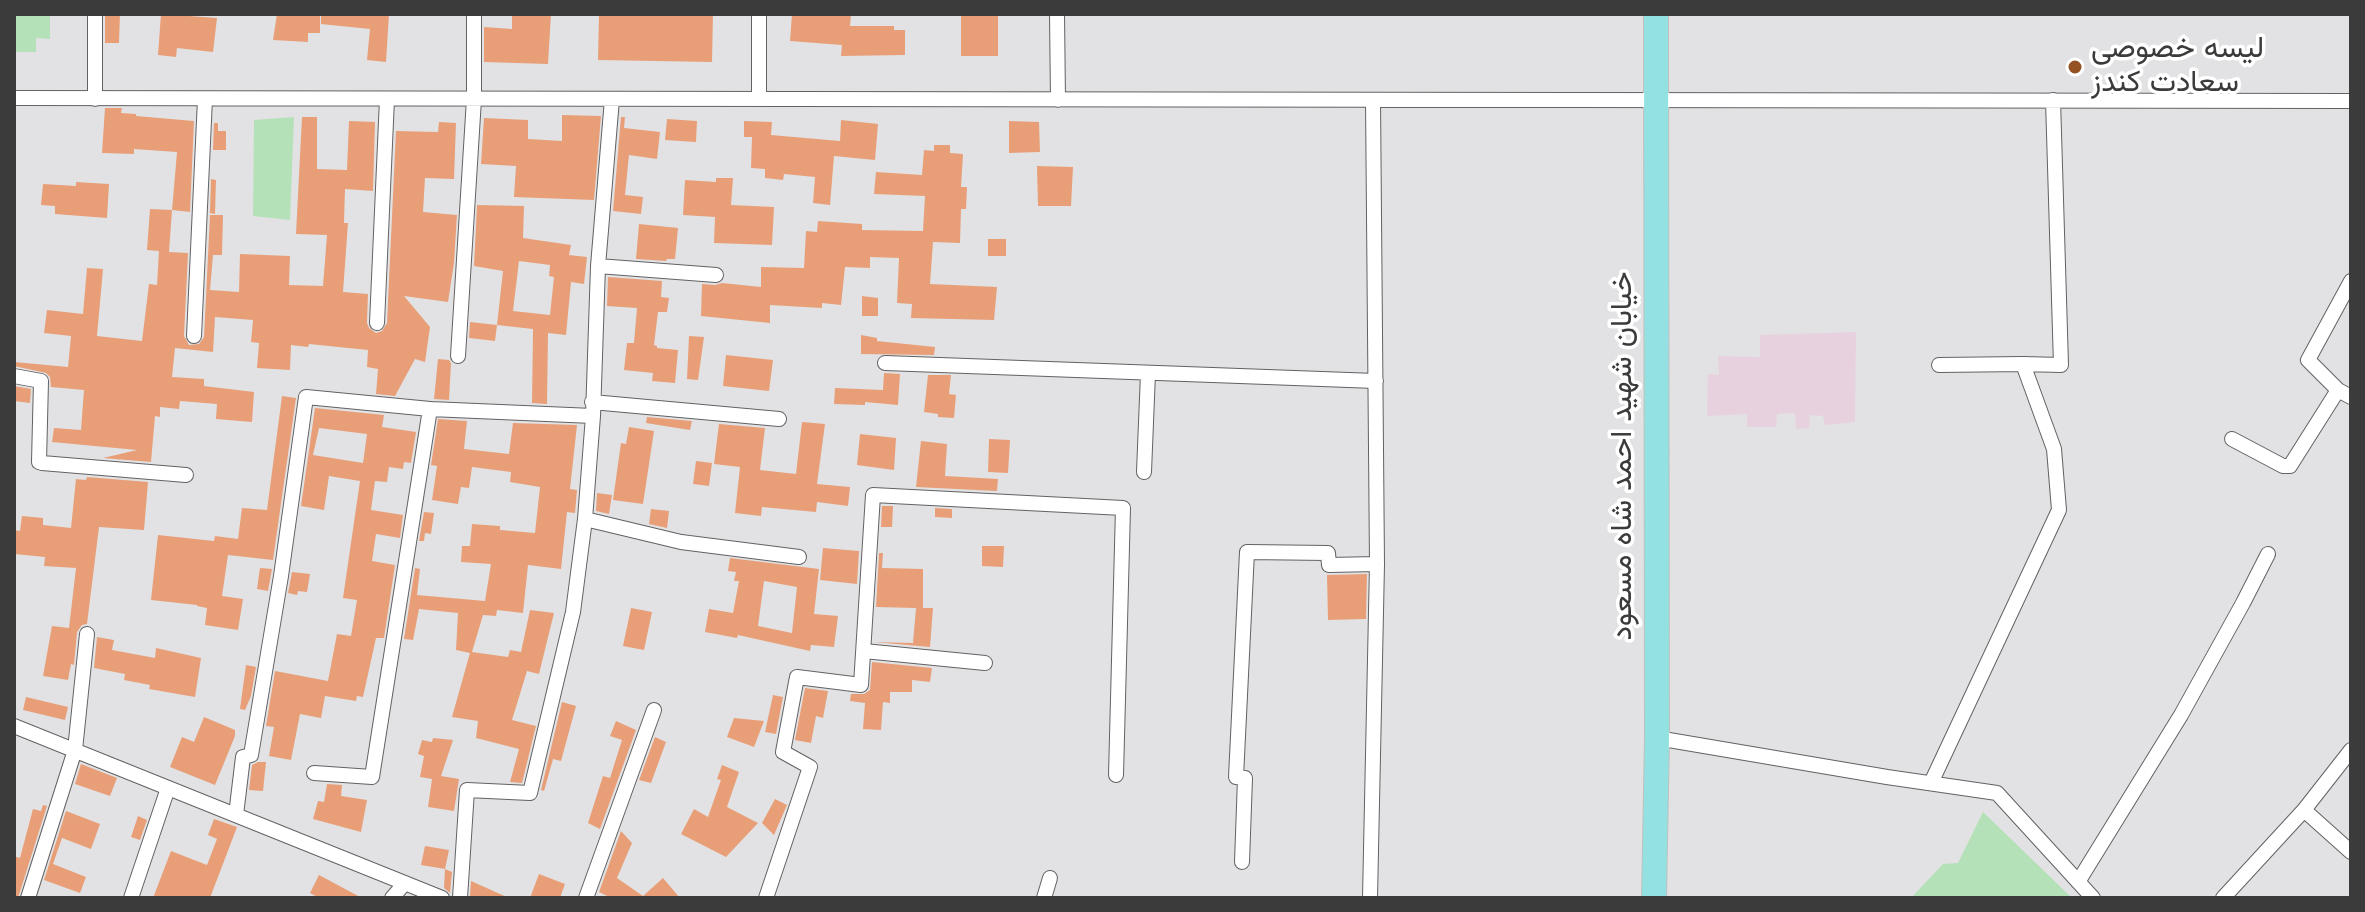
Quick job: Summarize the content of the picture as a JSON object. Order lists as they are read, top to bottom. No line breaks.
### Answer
{"streets":{"main road":["خیابان شهید احمد شاه مسعود"]},"places":["لیسه خصوصی سعادت کندز"]}
